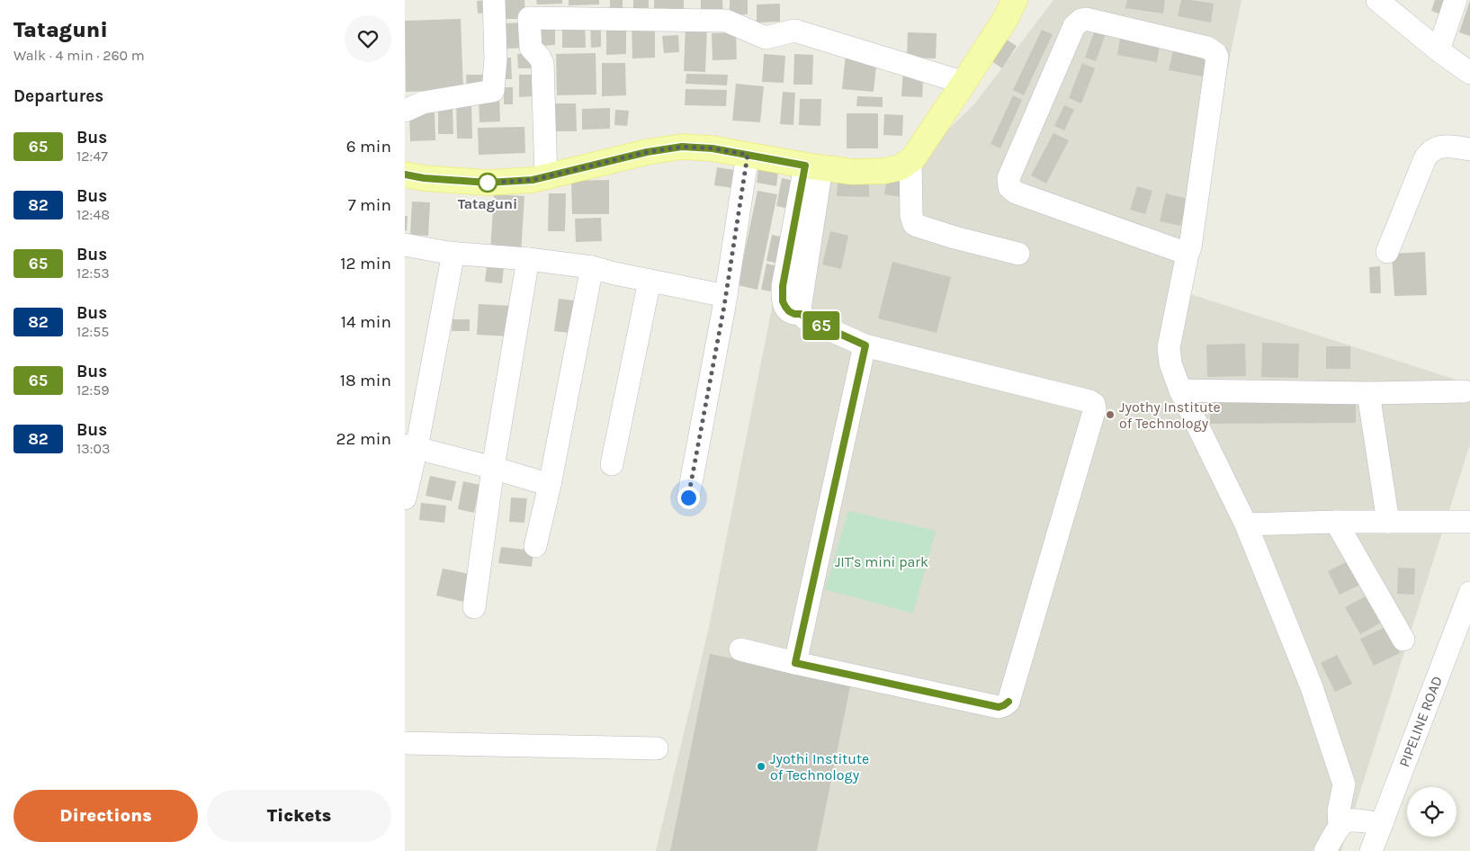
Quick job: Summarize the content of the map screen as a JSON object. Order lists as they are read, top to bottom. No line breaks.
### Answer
{"streets":{"street":["PIPELINE ROAD"]},"parks":["JIT's mini park"],"places":["Tataguni","Jyothy Institute of Technology","Jyothi Institute of Technology"],"lines":["bus line 65"],"page":{"heading":[["Tataguni","Walk · 4 min · 260 m"],"Departures"],"on_map":"65","list":[{"mark":"65","name":"Bus","note":"12:47","value":"6 min"},{"mark":"82","name":"Bus","note":"12:48","value":"7 min"},{"mark":"65","name":"Bus","note":"12:53","value":"12 min"},{"mark":"82","name":"Bus","note":"12:55","value":"14 min"},{"mark":"65","name":"Bus","note":"12:59","value":"18 min"},{"mark":"82","name":"Bus","note":"13:03","value":"22 min"}],"buttons":["Directions","Tickets"]}}
